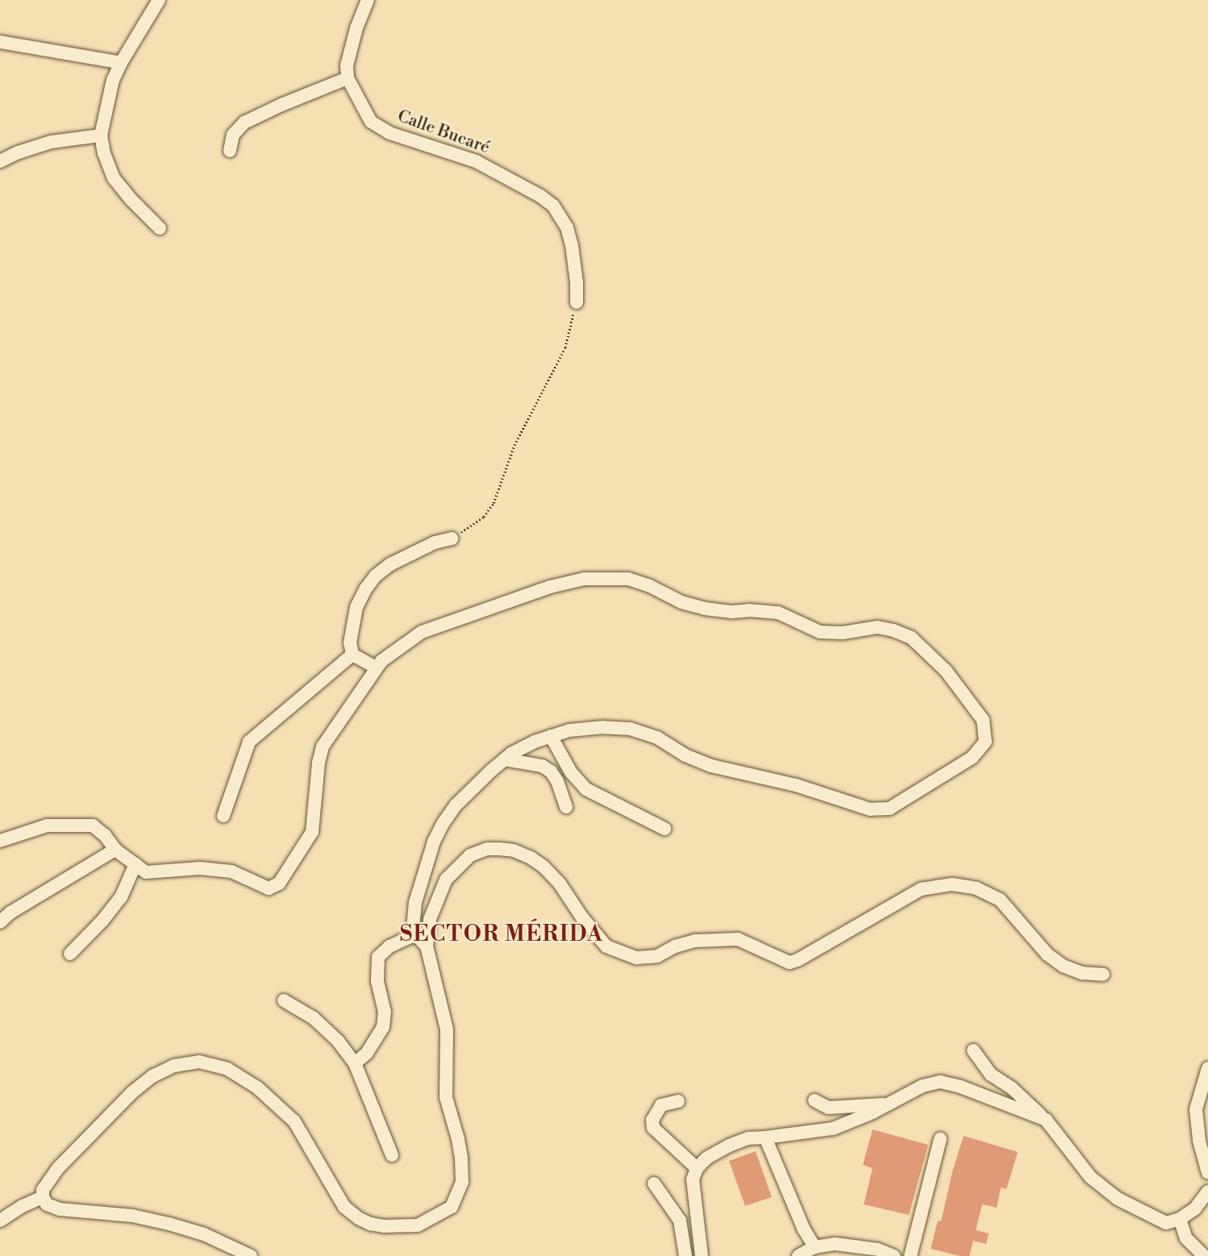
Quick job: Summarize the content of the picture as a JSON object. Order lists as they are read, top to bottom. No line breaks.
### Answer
{"streets":{"street":["Calle Bucaré"]},"districts":["SECTOR MÉRIDA"]}
